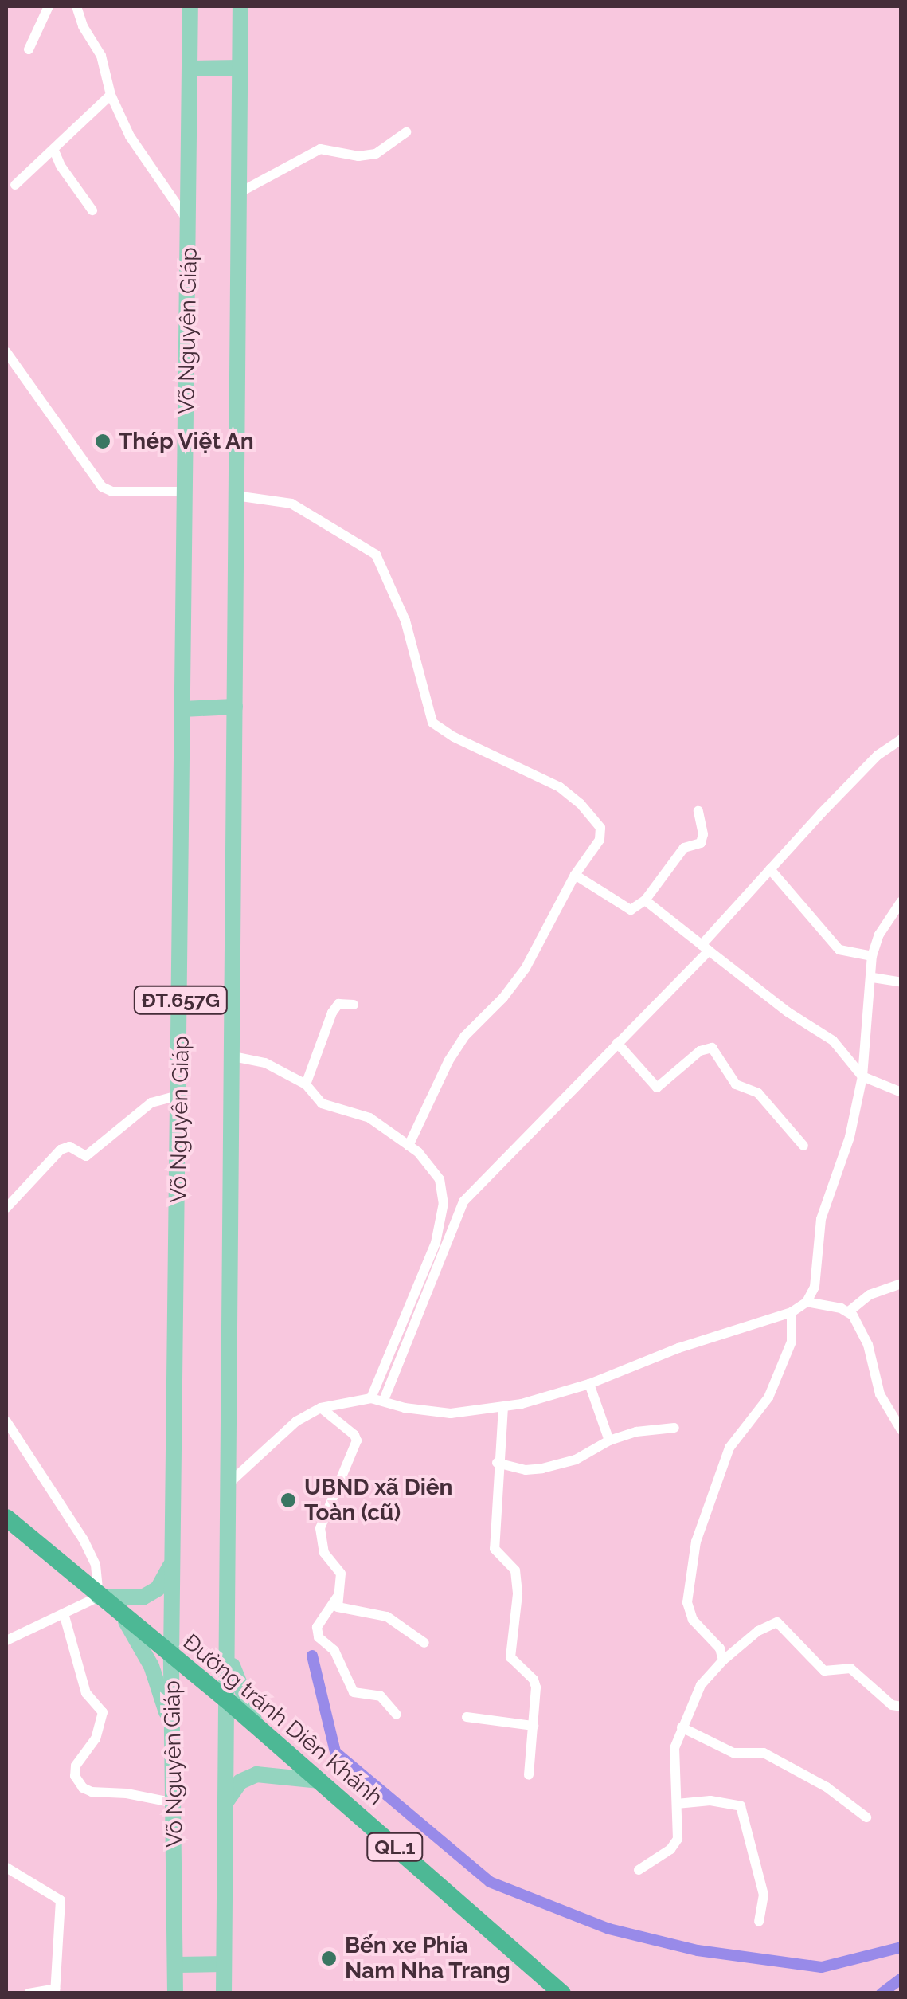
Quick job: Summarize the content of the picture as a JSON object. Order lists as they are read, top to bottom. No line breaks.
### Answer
{"streets":{"highway":["Đường tránh Diên Khánh","QL.1"],"main road":["Võ Nguyên Giáp","ĐT.657G"]},"crossings":[["Võ Nguyên Giáp","Đường tránh Diên Khánh"],["ĐT.657G","Đường tránh Diên Khánh"]],"places":["Thép Việt An","UBND xã Diên Toàn (cũ)","Bến xe Phía Nam Nha Trang"]}
